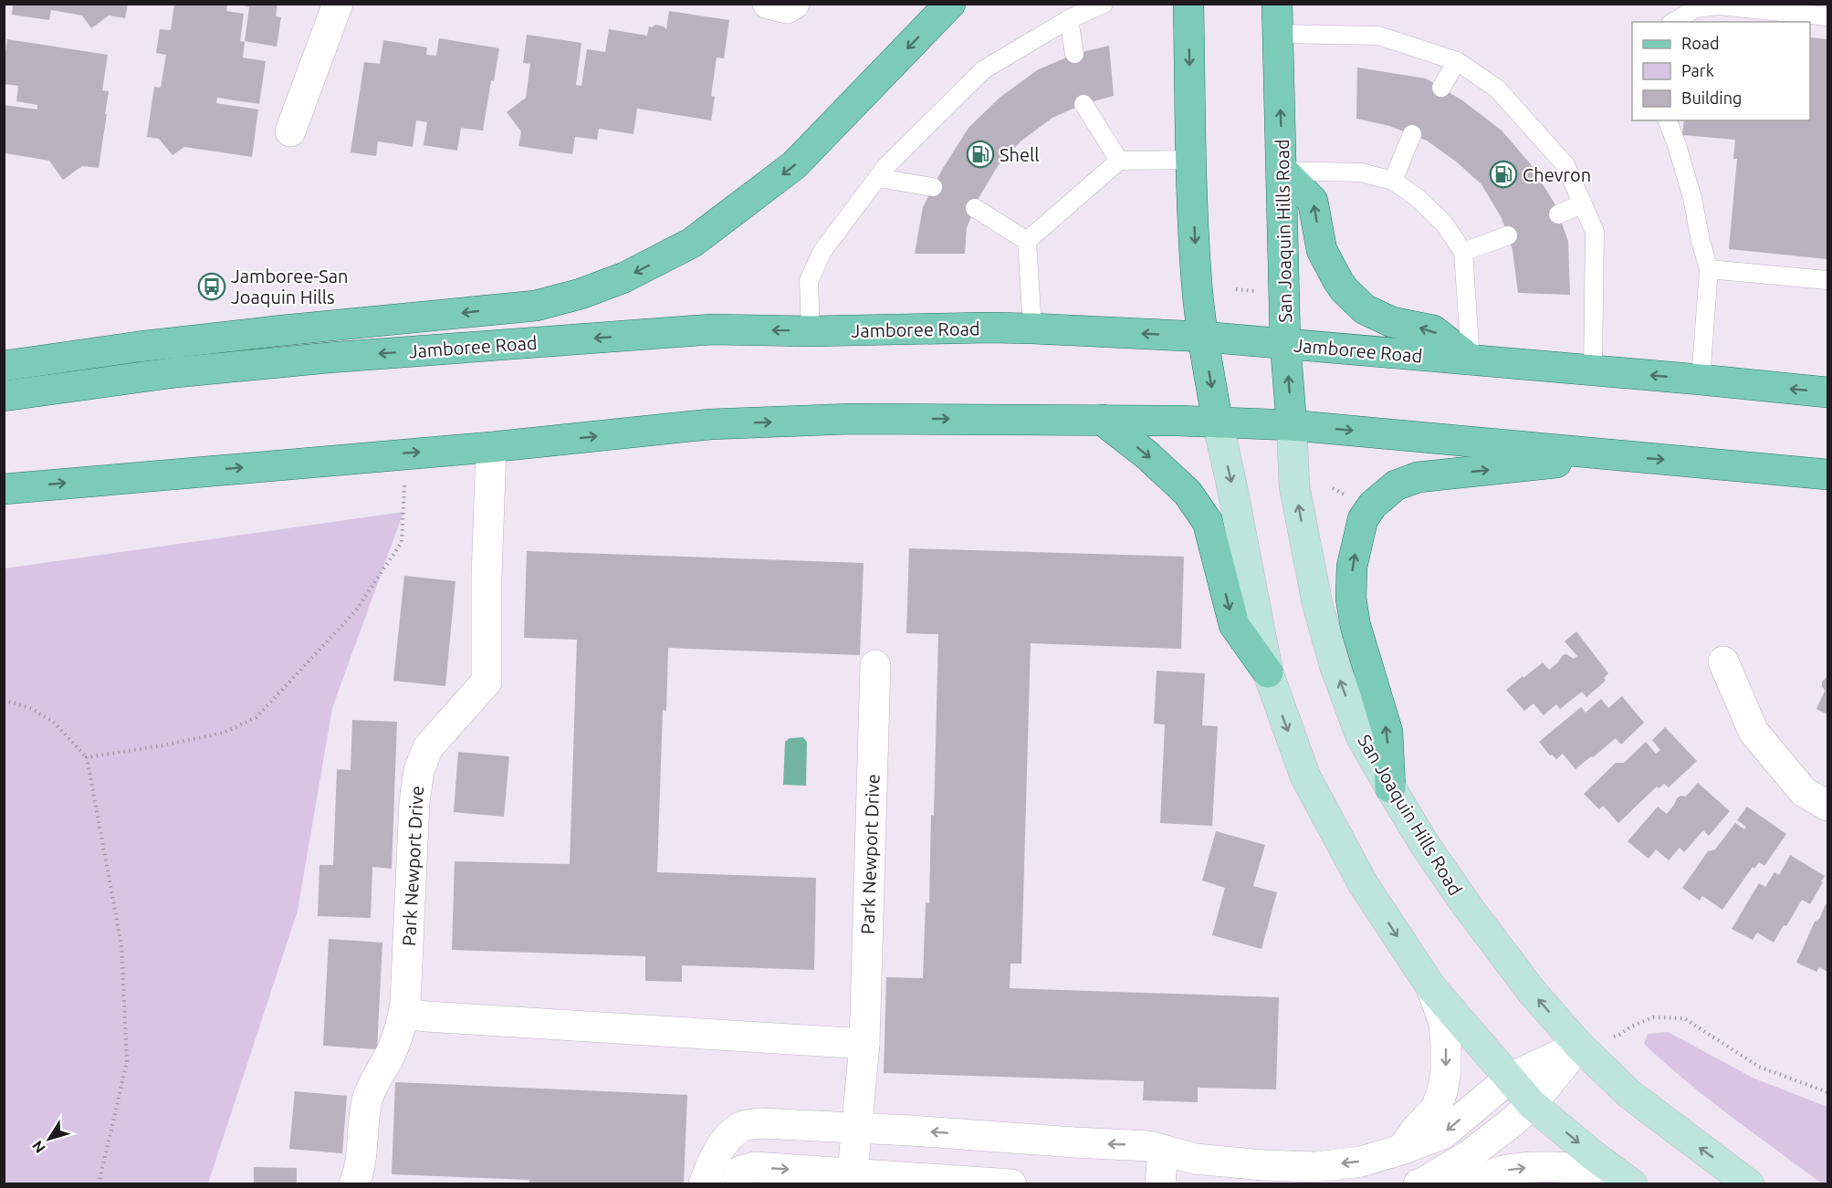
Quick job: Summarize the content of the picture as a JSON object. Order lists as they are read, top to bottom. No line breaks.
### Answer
{"streets":{"main road":["San Joaquin Hills Road","Jamboree Road"],"street":["Park Newport Drive"]},"crossings":[["San Joaquin Hills Road","Jamboree Road"]],"places":{"fuel station":["Shell","Chevron"],"bus stop":["Jamboree-San Joaquin Hills"]},"legend":["Road","Park","Building"],"north":"bottom left"}
